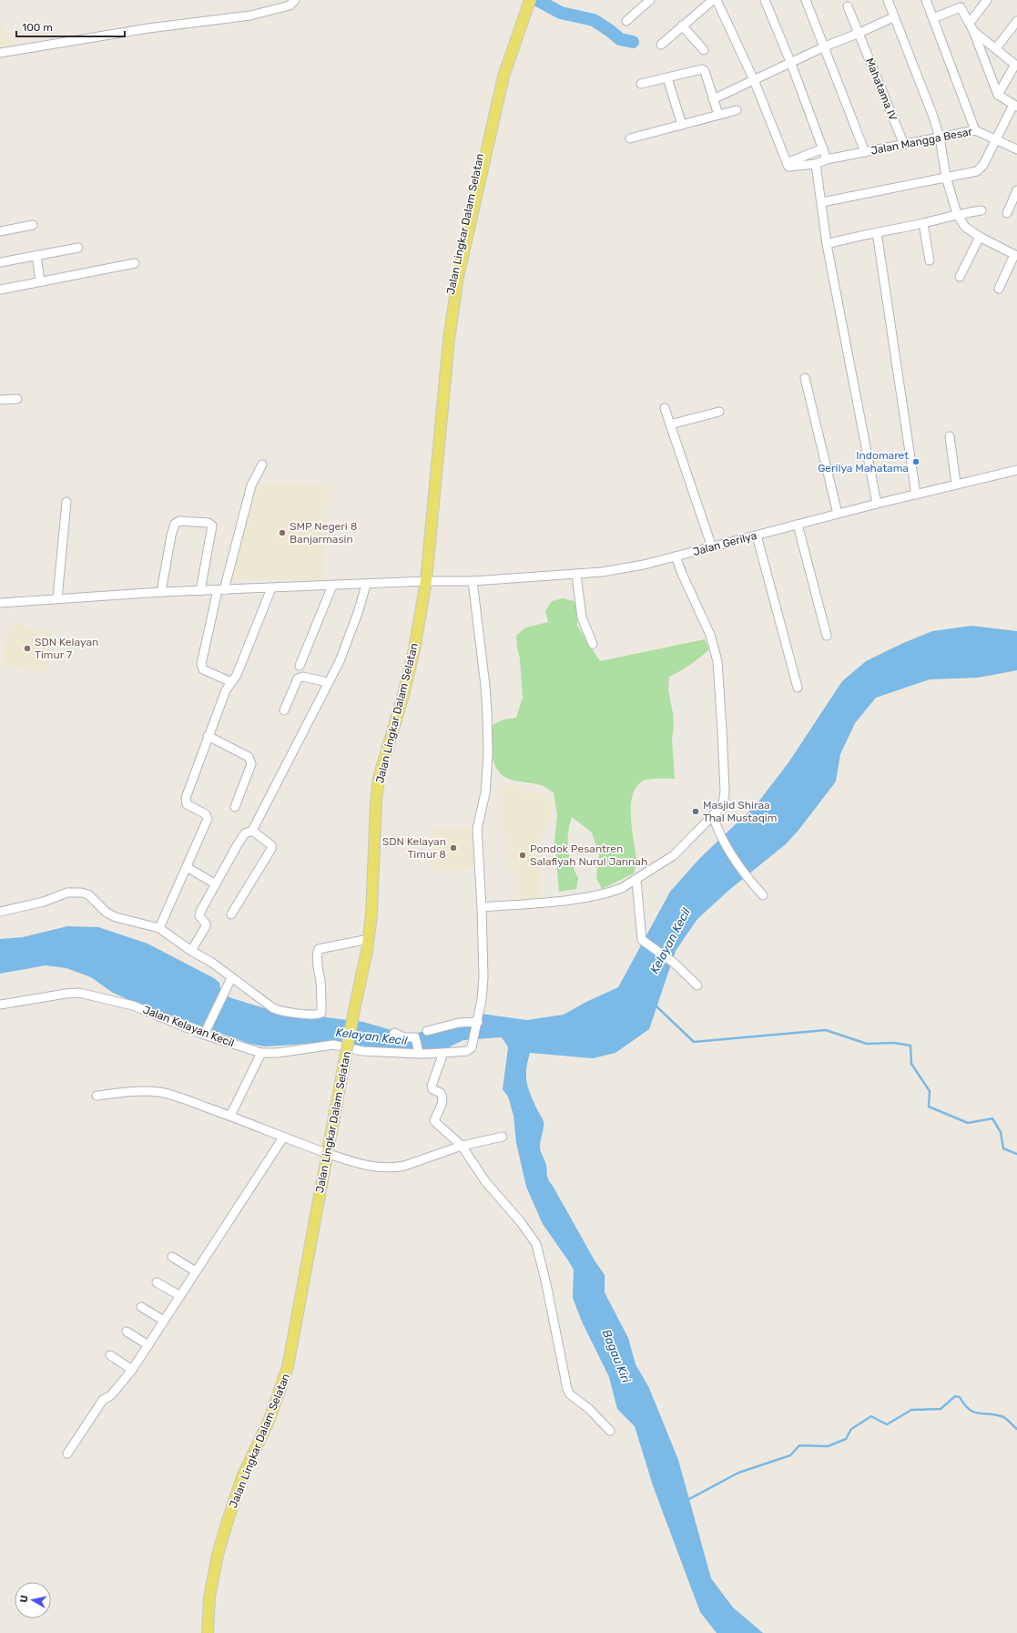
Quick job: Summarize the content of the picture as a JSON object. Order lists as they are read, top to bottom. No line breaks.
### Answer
{"streets":{"main road":["Jalan Lingkar Dalam Selatan"],"street":["Mahatama IV","Jalan Mangga Besar","Jalan Gerilya","Jalan Kelayan Kecil"]},"crossings":[["Mahatama IV","Jalan Mangga Besar"],["Jalan Lingkar Dalam Selatan","Jalan Gerilya"]],"water":["Kelayan Kecil","Bagau Kiri"],"places":["Indomaret Gerilya Mahatama","SMP Negeri 8 Banjarmasin","SDN Kelayan Timur 7","Masjid Shiraa Thal Mustaqim","SDN Kelayan Timur 8","Pondok Pesantren Salafiyah Nurul Jannah"],"scale_bar":"100 m","north":"left"}
